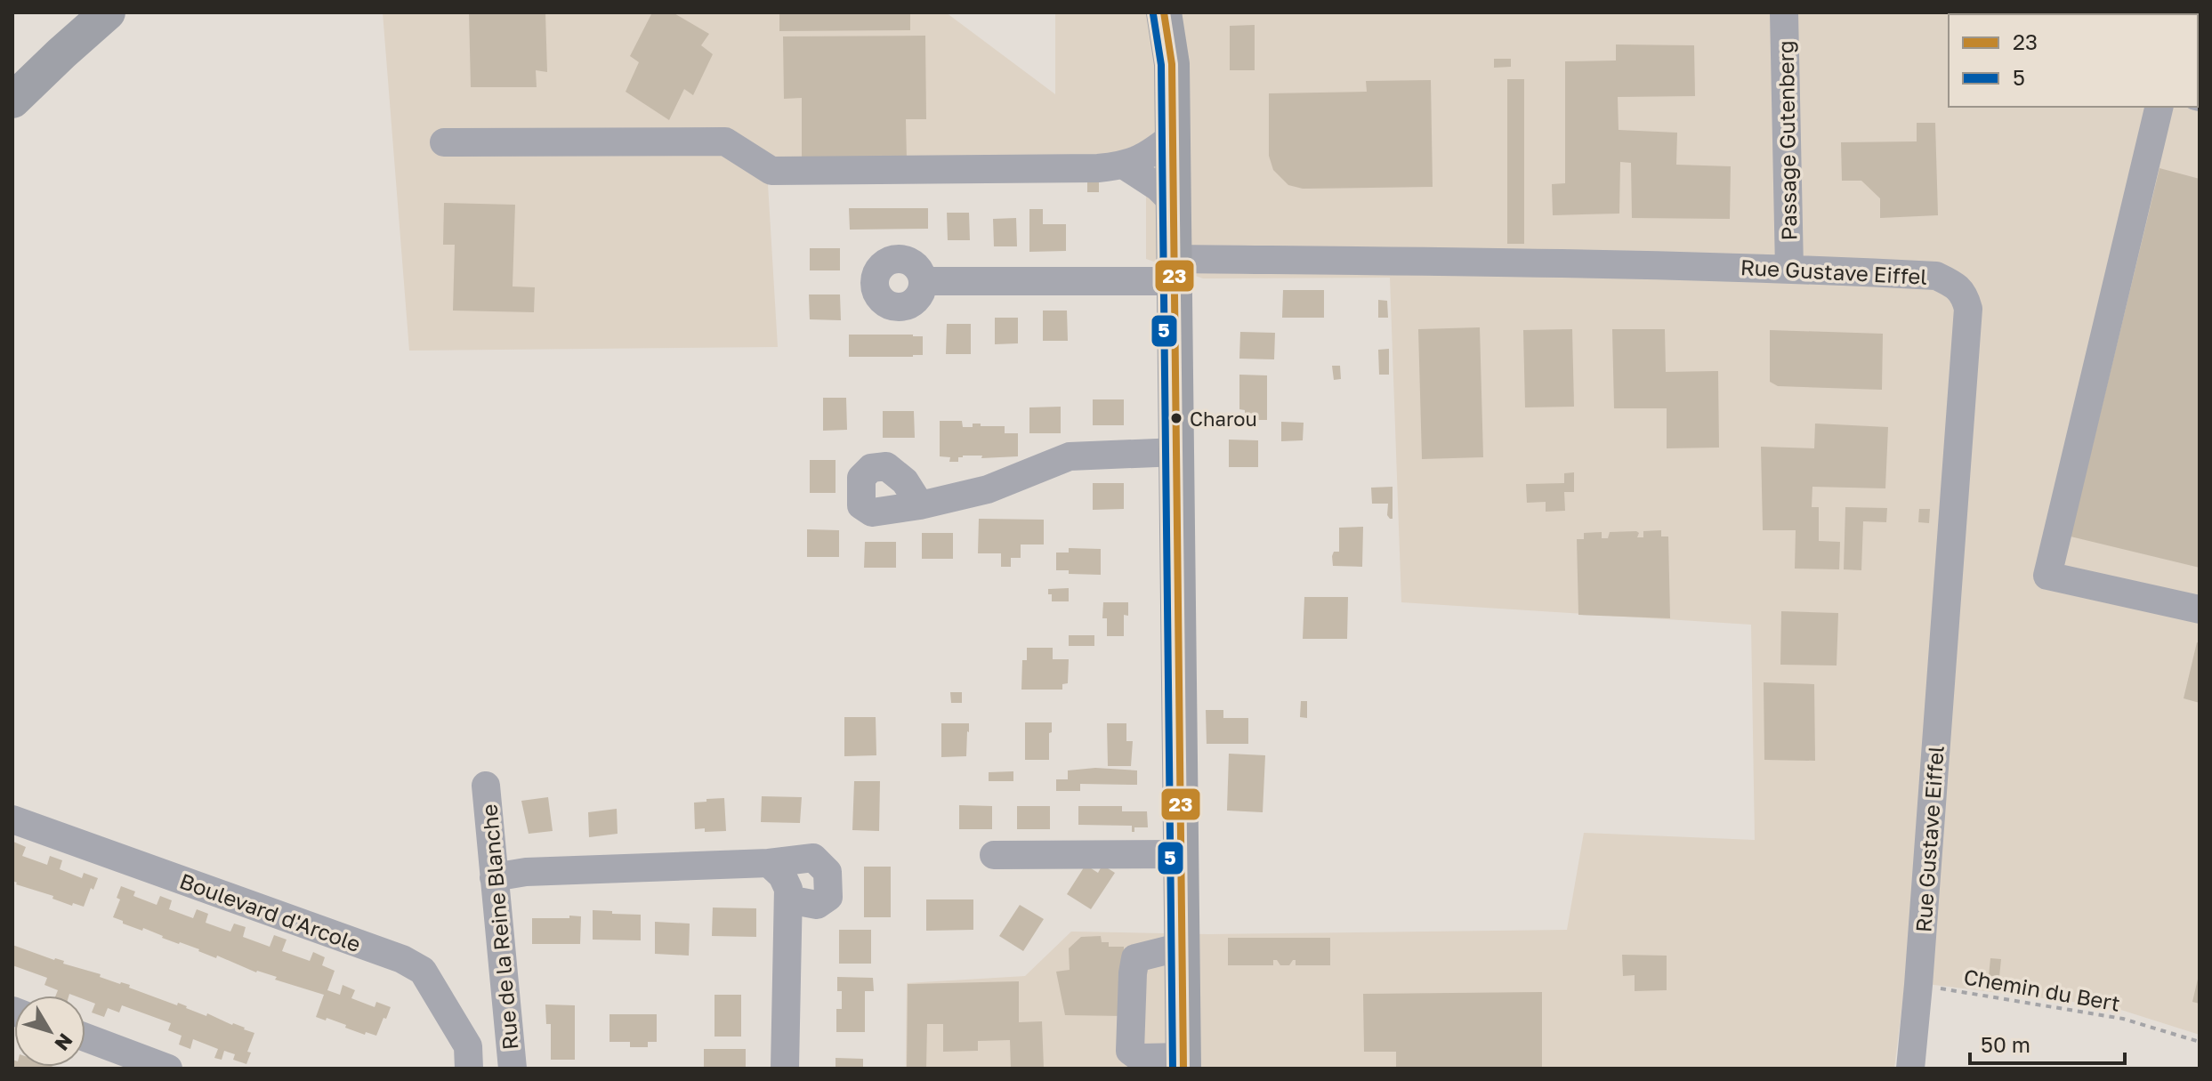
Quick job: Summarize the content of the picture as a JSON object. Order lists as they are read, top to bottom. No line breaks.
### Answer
{"streets":{"street":["Passage Gutenberg","Rue Gustave Eiffel","Boulevard d'Arcole","Rue de la Reine Blanche"],"path":["Chemin du Bert"]},"crossings":[["Passage Gutenberg","Rue Gustave Eiffel"],["Rue Gustave Eiffel","Chemin du Bert"]],"places":["Charou"],"lines":["transit line 23","transit line 5"],"legend":["23","5"],"scale_bar":"50 m","north":"bottom right"}
